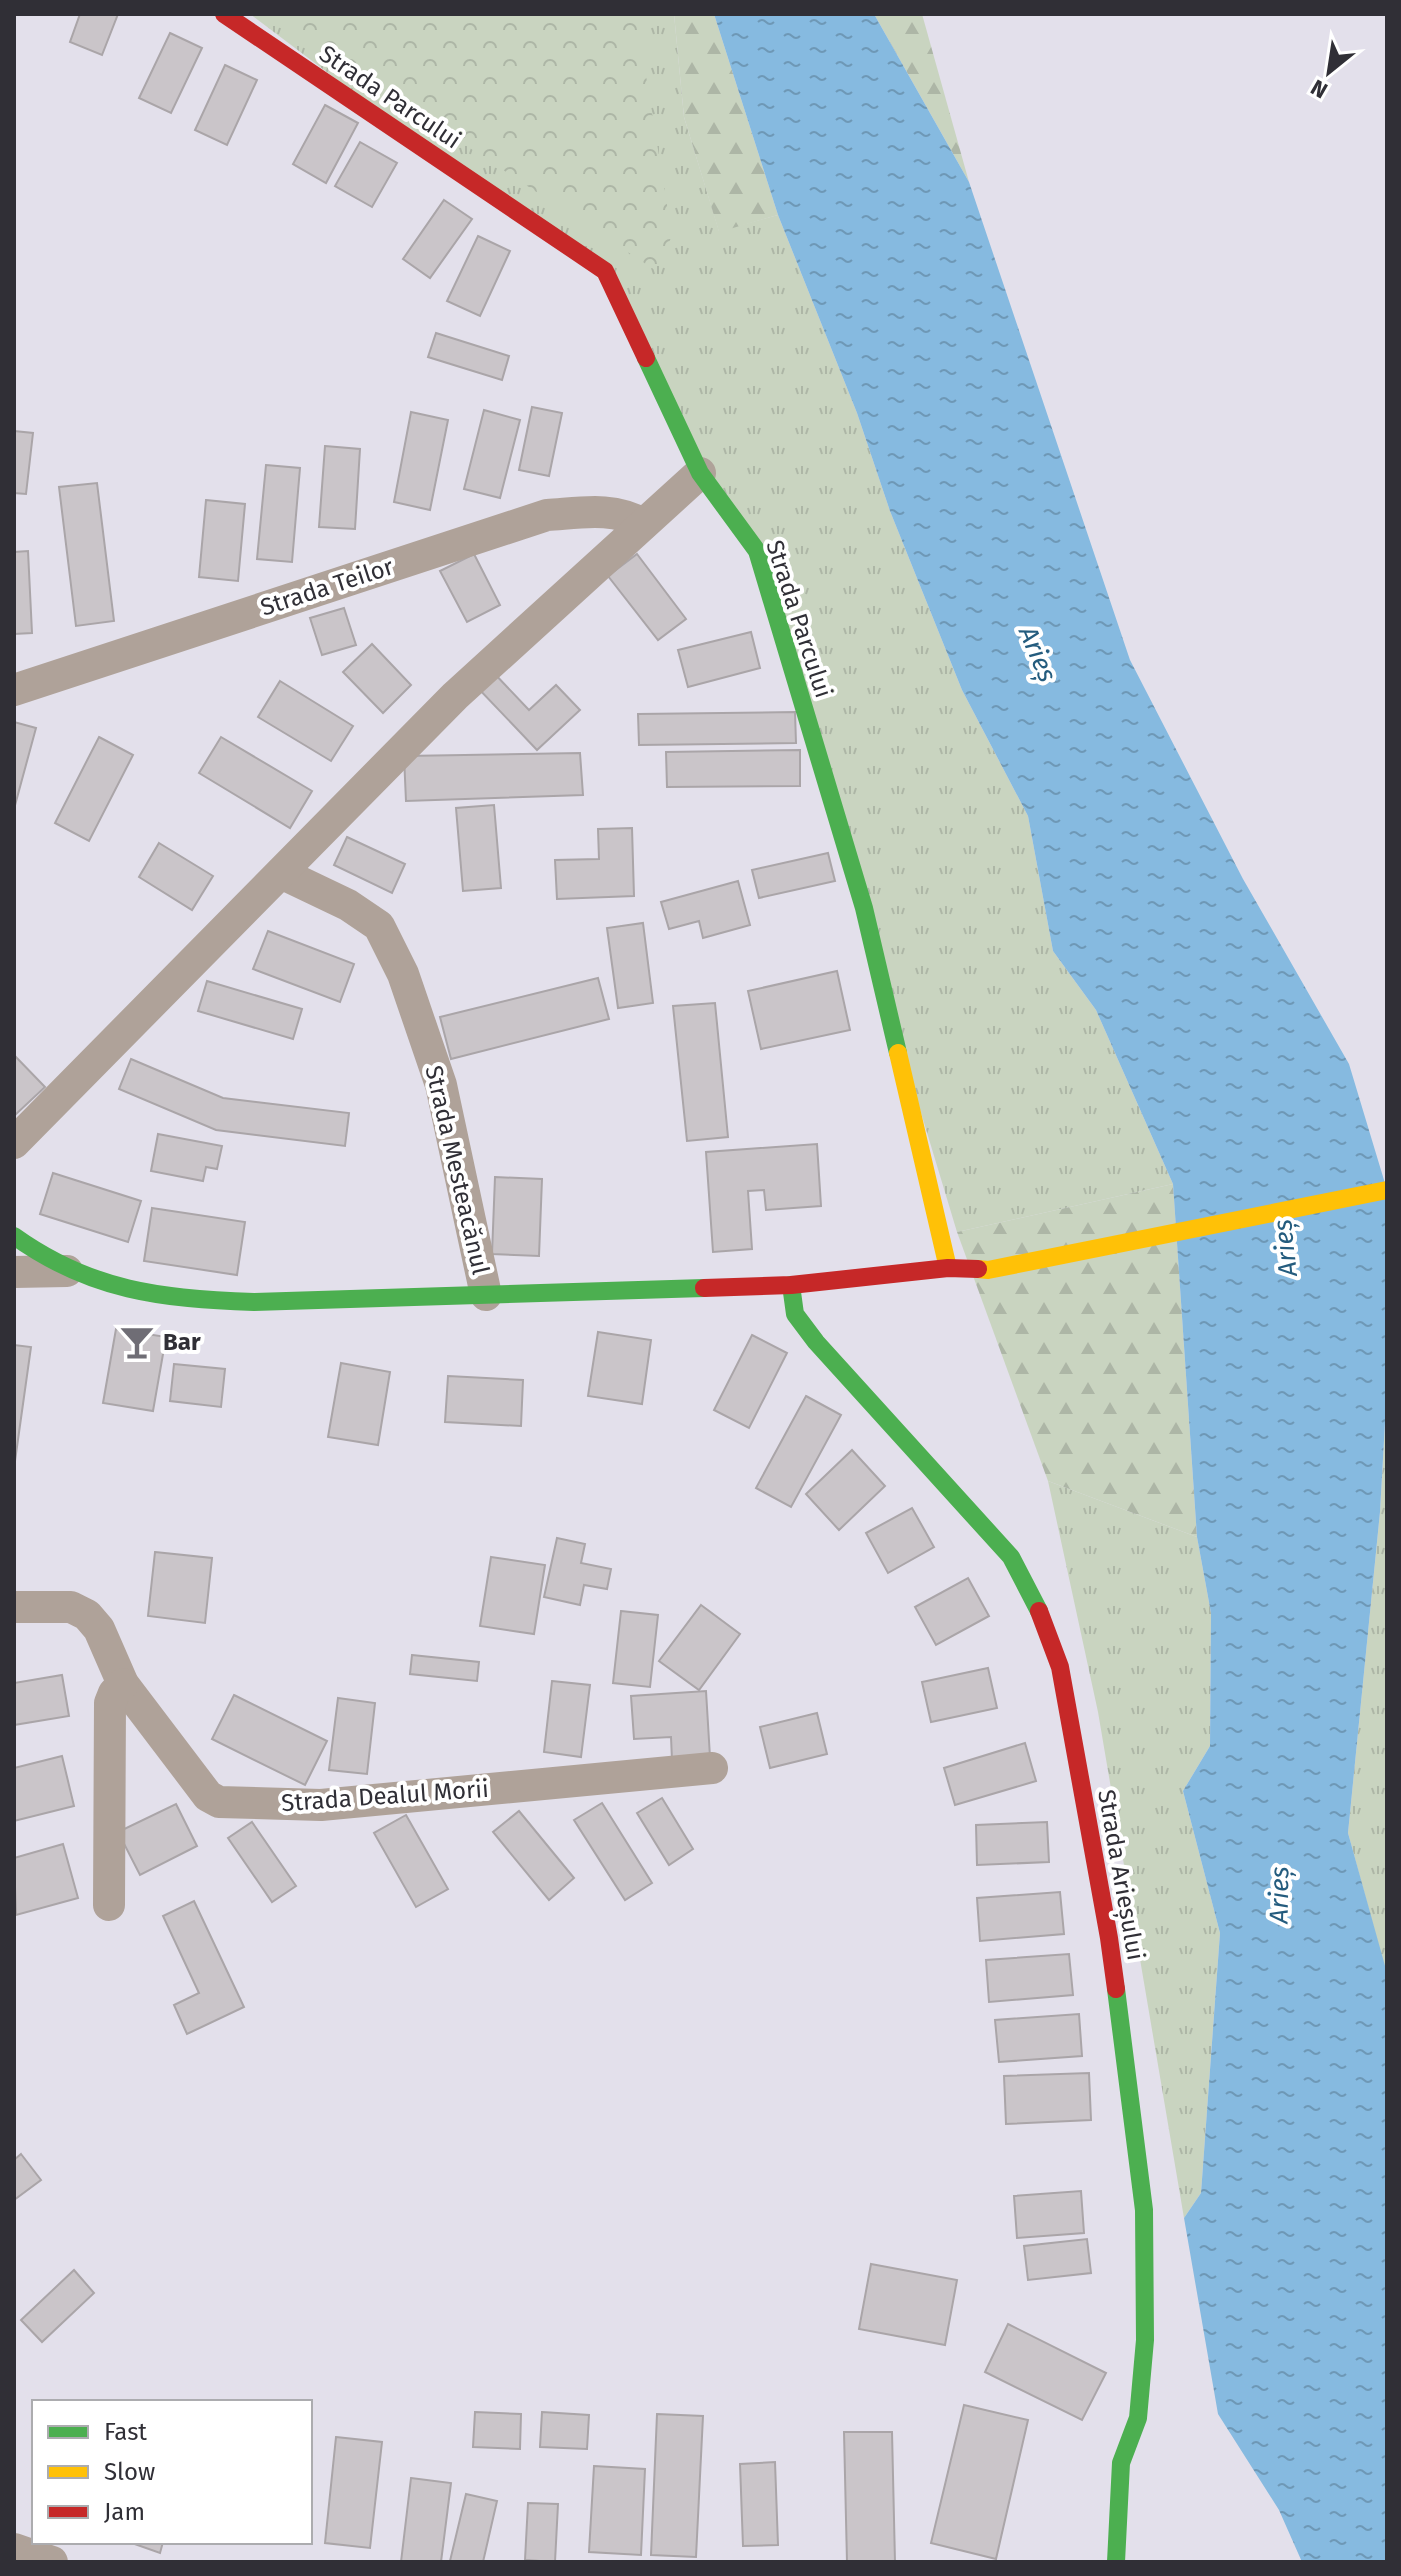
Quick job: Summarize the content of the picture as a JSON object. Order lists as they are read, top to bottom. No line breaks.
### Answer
{"streets":{"street":["Strada Parcului","Strada Teilor","Strada Mesteacănul","Strada Dealul Morii","Strada Arieșului"]},"water":["Arieș"],"places":{"bar":["Bar"]},"legend":["Fast","Slow","Jam"],"north":"bottom left"}
